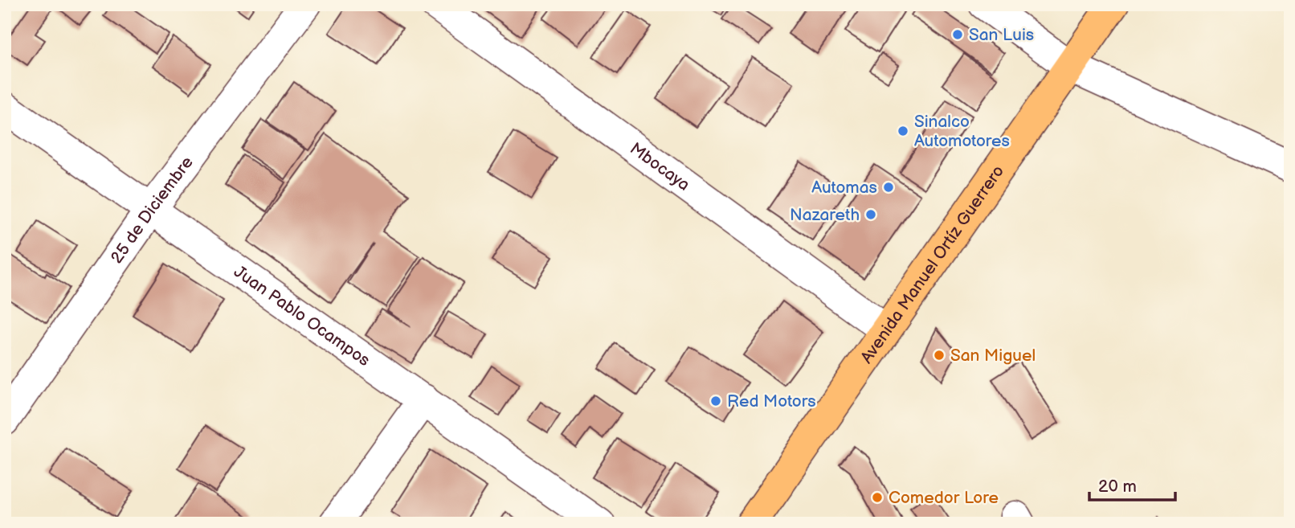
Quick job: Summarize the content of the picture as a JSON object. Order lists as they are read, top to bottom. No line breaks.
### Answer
{"streets":{"main road":["Avenida Manuel Ortíz Guerrero"],"street":["Mbocaya","25 de Diciembre","Juan Pablo Ocampos"]},"crossings":[["Mbocaya","Avenida Manuel Ortíz Guerrero"],["25 de Diciembre","Juan Pablo Ocampos"]],"places":["San Luis","Sinalco Automotores","Automas","Nazareth","San Miguel","Red Motors","Comedor Lore"],"scale_bar":"20 m"}
